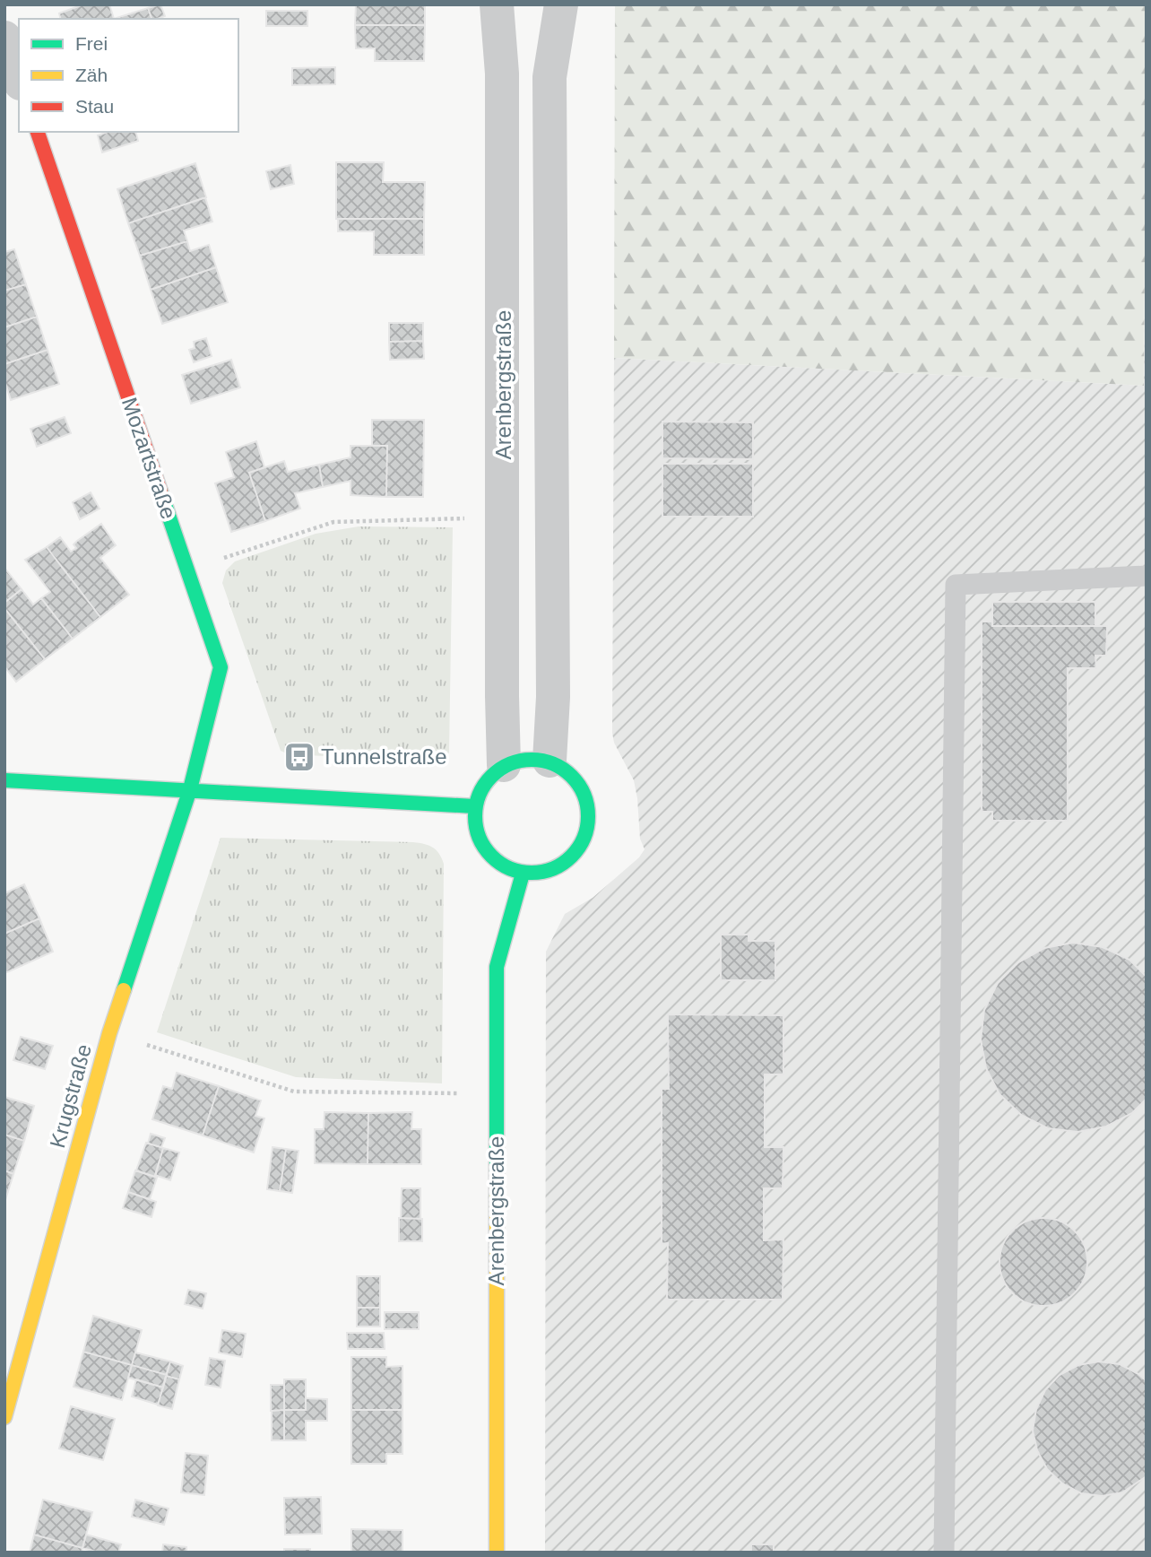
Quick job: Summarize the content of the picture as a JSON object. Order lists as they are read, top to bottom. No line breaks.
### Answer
{"streets":{"street":["Arenbergstraße","Mozartstraße","Krugstraße"]},"crossings":[["Mozartstraße","Krugstraße"]],"places":{"bus stop":["Tunnelstraße"]},"legend":["Frei","Zäh","Stau"]}
